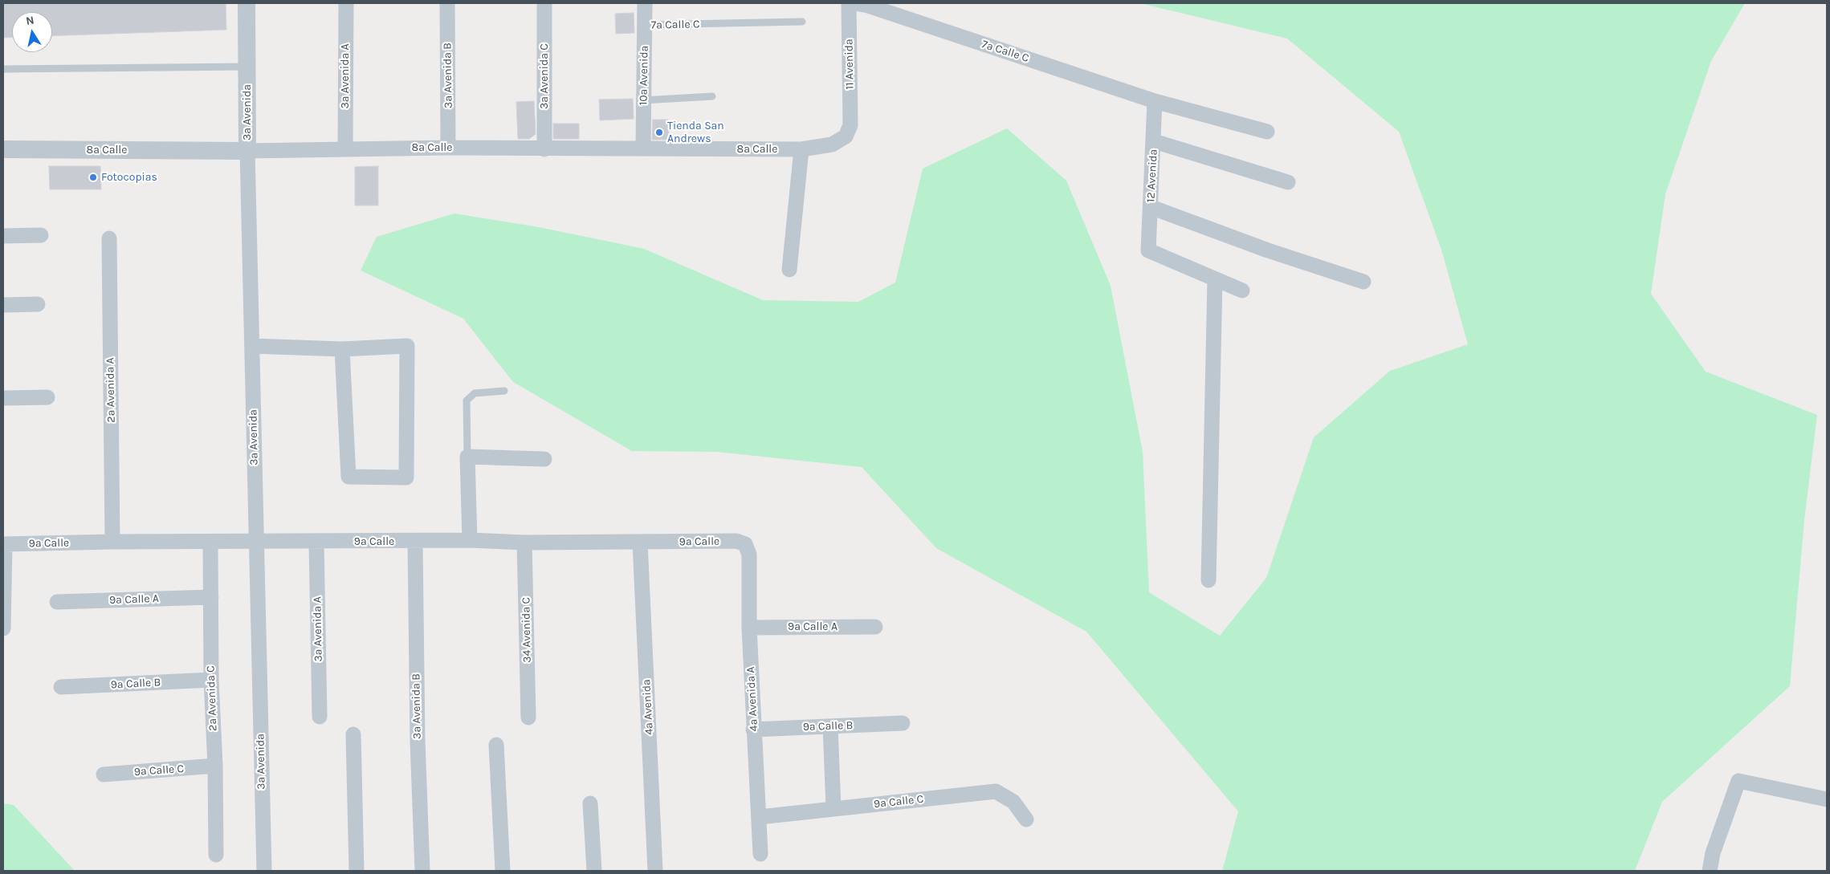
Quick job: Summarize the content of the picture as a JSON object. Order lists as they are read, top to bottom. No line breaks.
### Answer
{"streets":{"street":["7a Calle C","11 Avenida","3a Avenida B","10a Avenida","3a Avenida A","3a Avenida C","3a Avenida","8a Calle","12 Avenida","2a Avenida A","9a Calle","9a Calle A","34 Avenida C","9a Calle B","2a Avenida C","4a Avenida A","4a Avenida","9a Calle C"]},"crossings":[["7a Calle C","10a Avenida"],["7a Calle C","12 Avenida"],["11 Avenida","8a Calle"],["3a Avenida B","8a Calle"],["3a Avenida B","9a Calle"],["10a Avenida","8a Calle"],["3a Avenida A","8a Calle"],["3a Avenida A","9a Calle"],["3a Avenida C","8a Calle"],["3a Avenida","8a Calle"],["3a Avenida","9a Calle"],["2a Avenida A","9a Calle"],["9a Calle","34 Avenida C"],["9a Calle","2a Avenida C"],["9a Calle","4a Avenida A"],["9a Calle","4a Avenida"],["9a Calle A","2a Avenida C"],["9a Calle A","4a Avenida A"],["9a Calle B","2a Avenida C"],["9a Calle B","4a Avenida A"],["2a Avenida C","9a Calle C"],["4a Avenida A","9a Calle C"]],"places":["Tienda San Andrews","Fotocopias"],"north":"top"}
